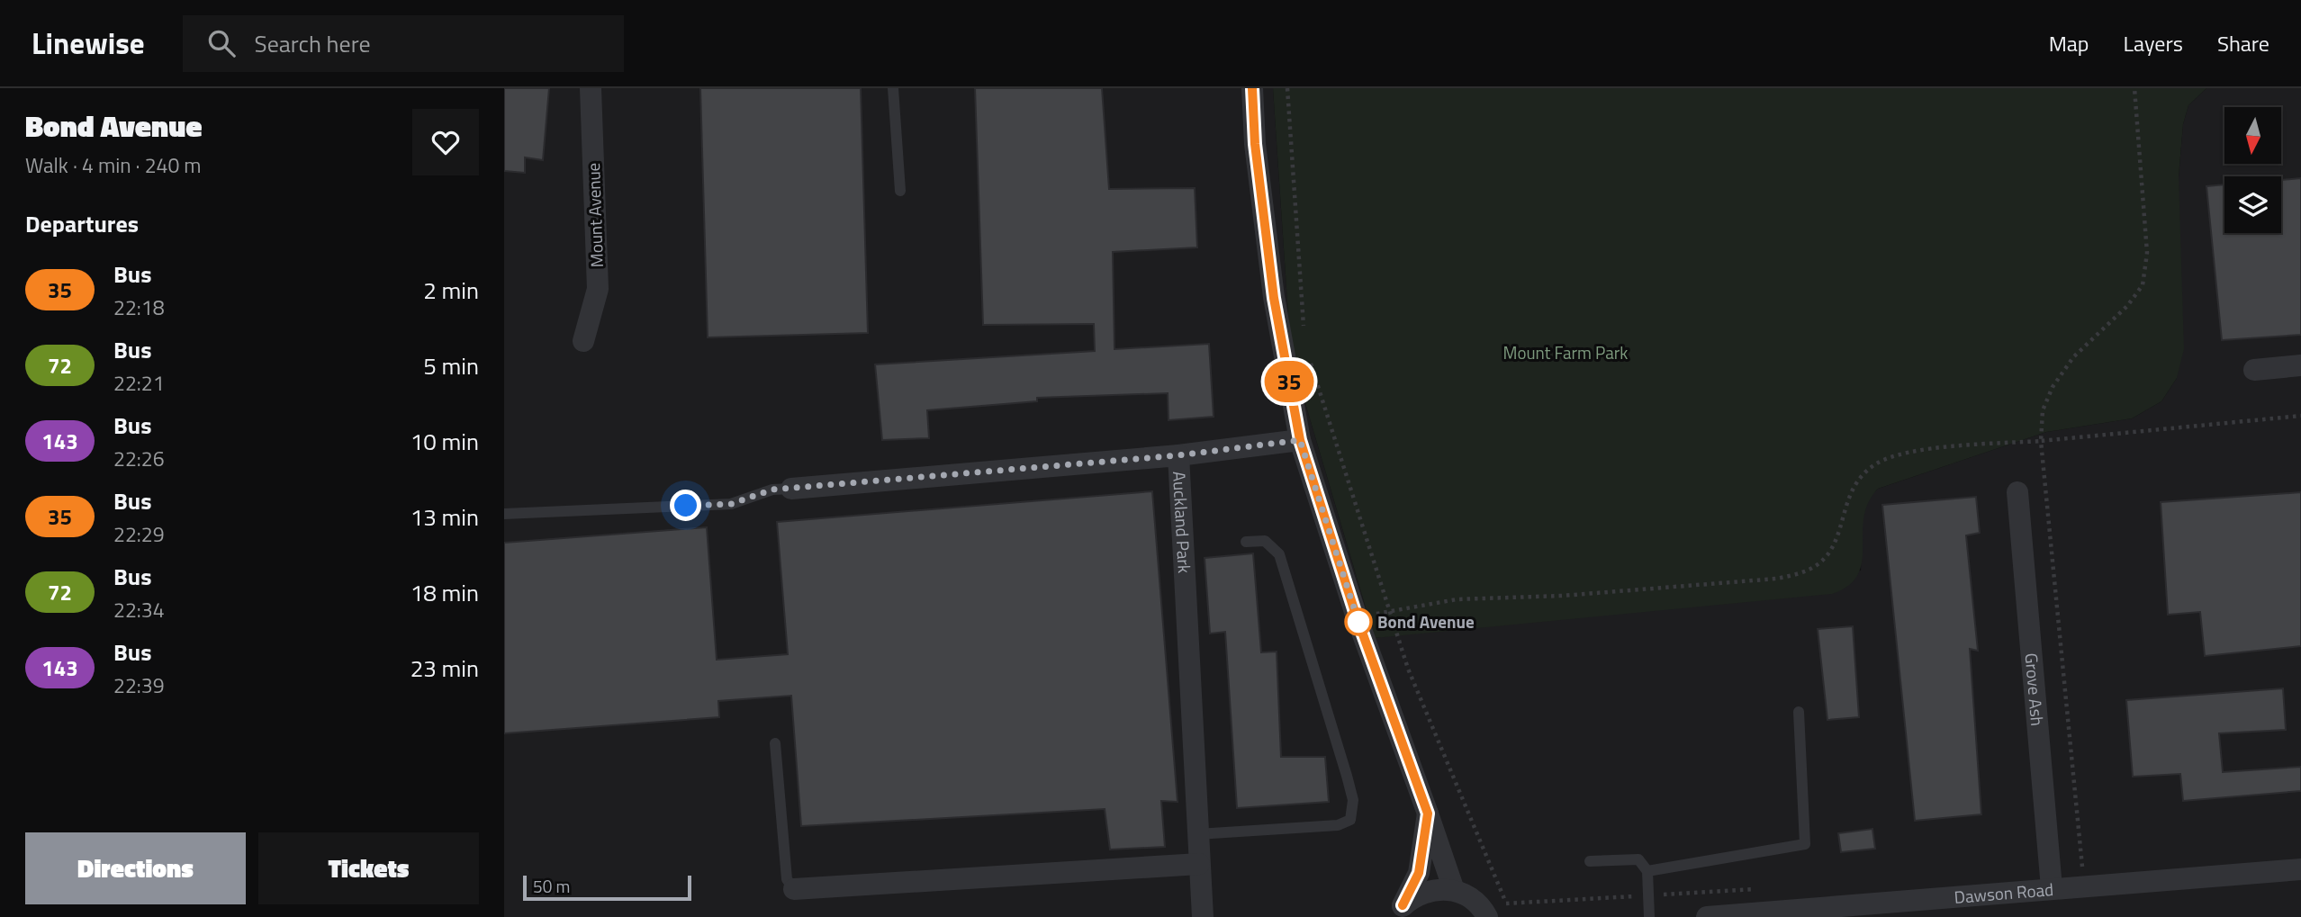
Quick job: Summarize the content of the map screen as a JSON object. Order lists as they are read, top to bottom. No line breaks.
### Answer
{"streets":{"street":["Mount Avenue","Auckland Park","Grove Ash","Dawson Road"]},"crossings":[["Grove Ash","Dawson Road"]],"parks":["Mount Farm Park"],"places":["Bond Avenue"],"lines":["bus line 35"],"scale_bar":"50 m","north":"bottom","page":{"header":"Linewise","search":"Search here","nav":["Map","Layers","Share"],"heading":[["Bond Avenue","Walk · 4 min · 240 m"],"Departures"],"on_map":"35","list":[{"mark":"35","name":"Bus","note":"22:18","value":"2 min"},{"mark":"72","name":"Bus","note":"22:21","value":"5 min"},{"mark":"143","name":"Bus","note":"22:26","value":"10 min"},{"mark":"35","name":"Bus","note":"22:29","value":"13 min"},{"mark":"72","name":"Bus","note":"22:34","value":"18 min"},{"mark":"143","name":"Bus","note":"22:39","value":"23 min"}],"buttons":["Directions","Tickets"],"scale":"50 m"}}
